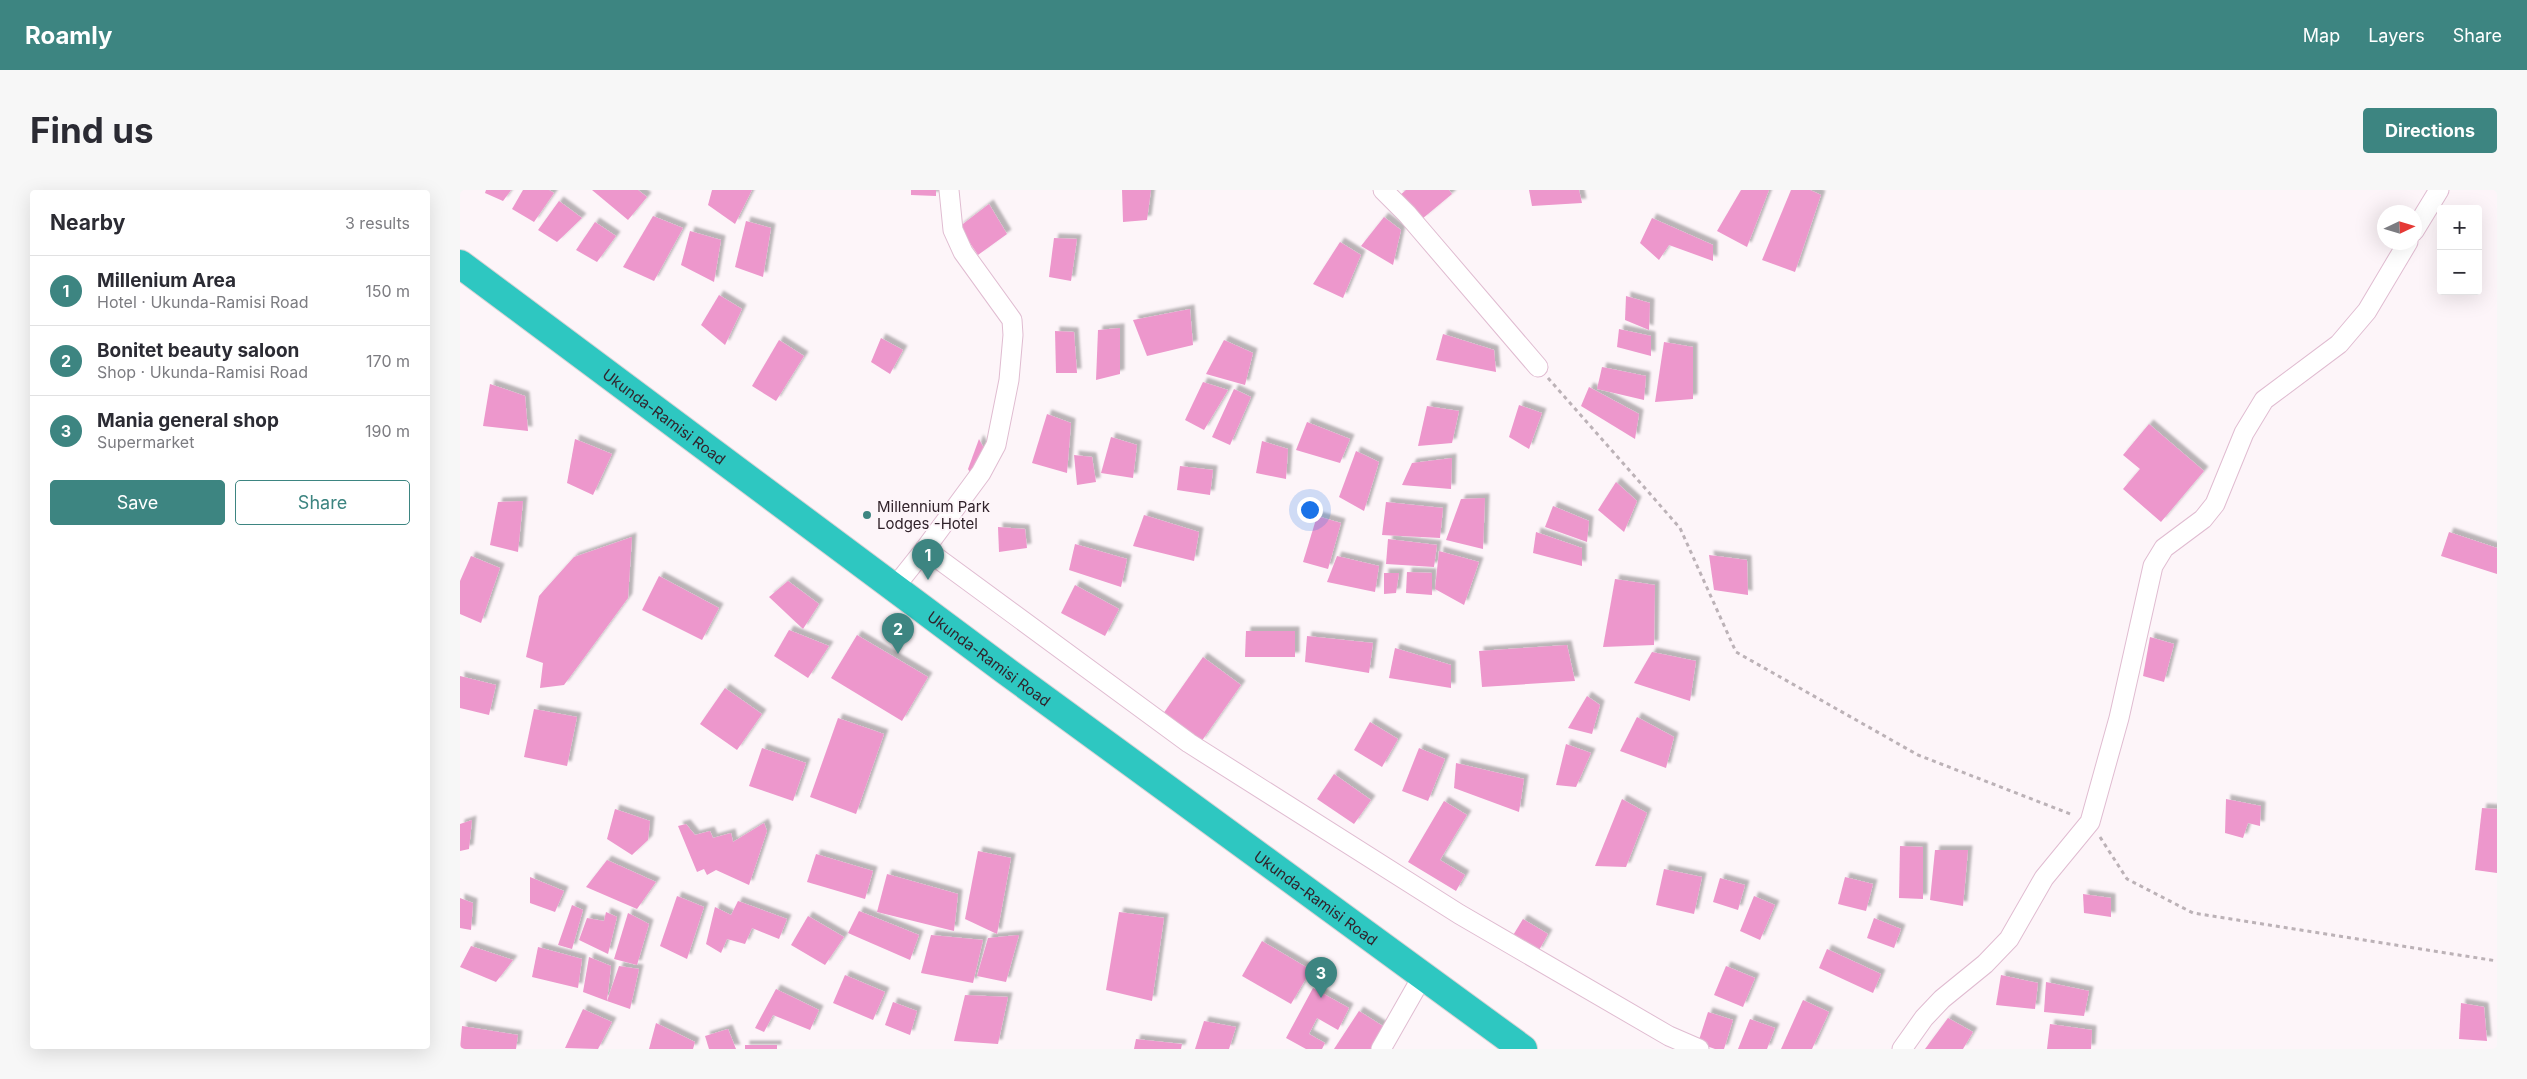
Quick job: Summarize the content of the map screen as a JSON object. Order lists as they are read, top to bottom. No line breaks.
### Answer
{"streets":{"highway":["Ukunda-Ramisi Road"]},"places":["Millennium Park Lodges -Hotel"],"north":"right","page":{"header":"Roamly","nav":["Map","Layers","Share"],"buttons":["Directions",["Save","Share"]],"title":"Find us","heading":["Nearby","3 results"],"map_buttons":["+","−"],"list":[{"mark":"1","name":"Millenium Area","note":"Hotel · Ukunda-Ramisi Road","value":"150 m"},{"mark":"2","name":"Bonitet beauty saloon","note":"Shop · Ukunda-Ramisi Road","value":"170 m"},{"mark":"3","name":"Mania general shop","note":"Supermarket","value":"190 m"}],"pins":["1","2","3"]}}
